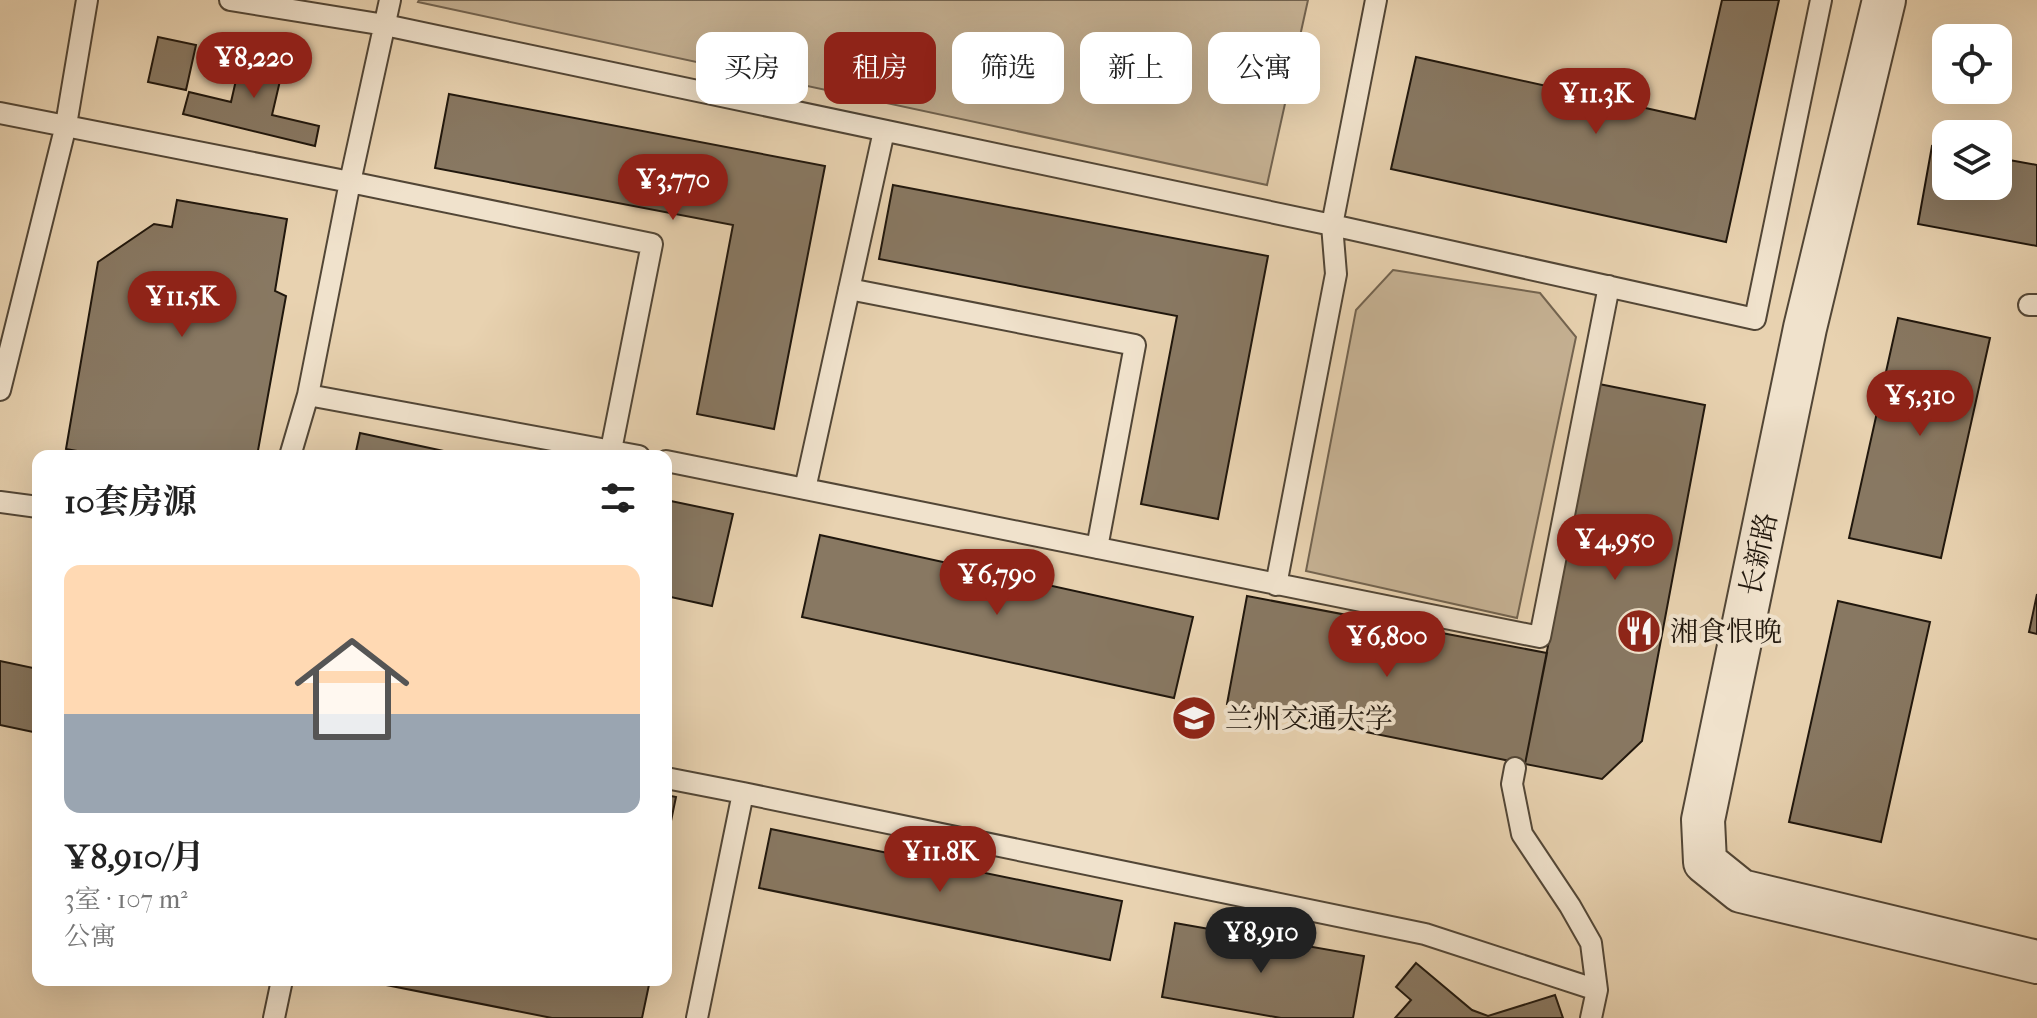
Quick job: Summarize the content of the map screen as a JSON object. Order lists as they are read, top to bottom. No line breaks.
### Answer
{"streets":{"street":["长新路"]},"places":{"restaurant":["湘食恨晚"],"school or university":["兰州交通大学"]},"page":{"price":["¥8,220","¥11.3K","¥3,770","¥11.5K","¥5,310","¥4,950","¥6,790","¥6,800","¥11.8K","¥8,910"],"chip":["买房","租房","筛选","新上","公寓"],"heading":"10套房源","list":[{"name":"¥8,910/月","note":"3室 · 107 m² · 公寓"}]}}
